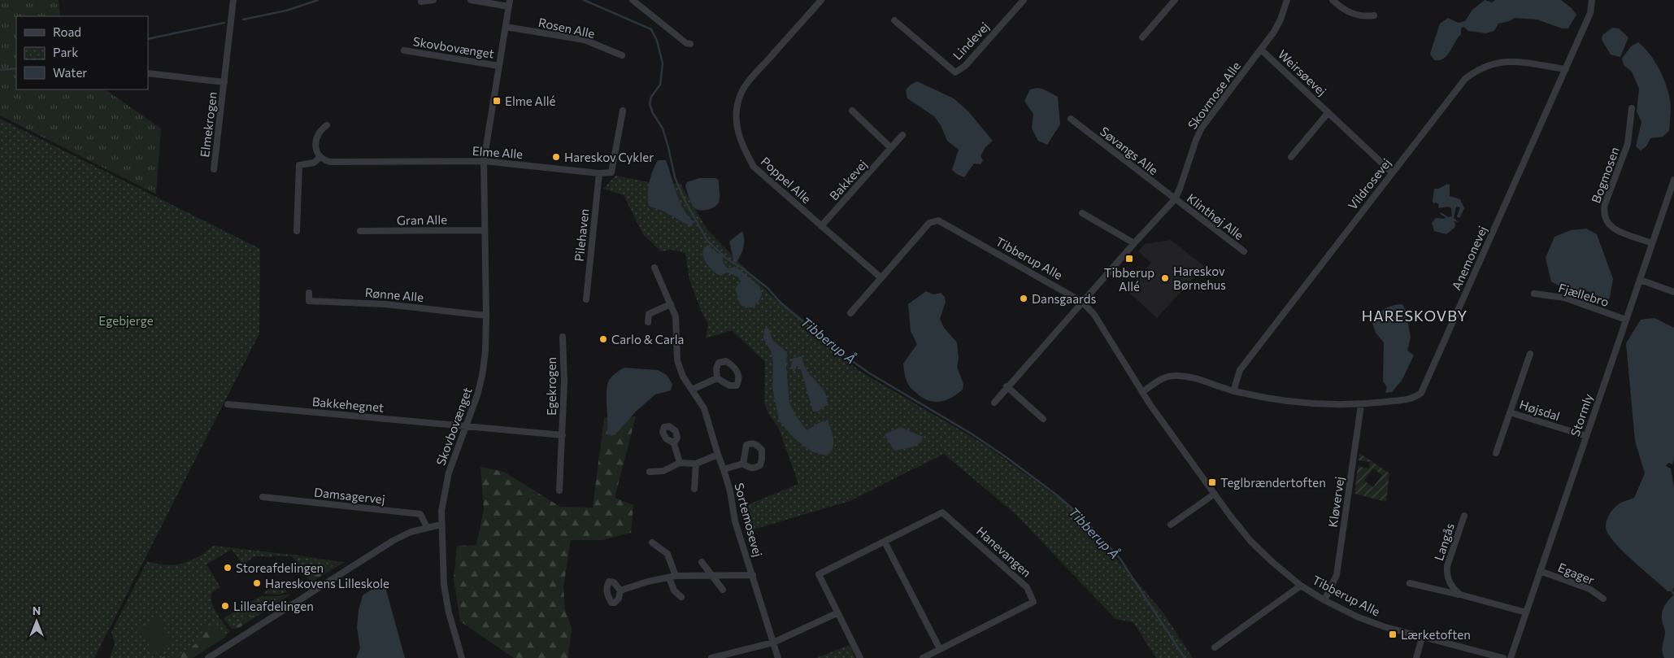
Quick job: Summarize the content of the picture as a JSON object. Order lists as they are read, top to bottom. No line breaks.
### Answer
{"streets":{"street":["Rosen Alle","Lindevej","Skovbovænget","Weirsøevej","Skovmose Alle","Elmekrogen","Søvangs Alle","Elme Alle","Bogmosen","Poppel Alle","Bakkevej","Vildrosevej","Klinthøj Alle","Gran Alle","Pilehaven","Tibberup Alle","Anemonevej","Rønne Alle","Fjællebro","Egekrogen","Bakkehegnet","Højsdal","Stormly","Damsagervej","Kløvervej","Sortemosevej","Langås","Hanevangen","Egager"]},"crossings":[["Rosen Alle","Skovbovænget"],["Skovbovænget","Elme Alle"],["Skovbovænget","Gran Alle"],["Skovbovænget","Rønne Alle"],["Skovbovænget","Egekrogen"],["Skovbovænget","Bakkehegnet"],["Weirsøevej","Skovmose Alle"],["Weirsøevej","Vildrosevej"],["Skovmose Alle","Søvangs Alle"],["Skovmose Alle","Klinthøj Alle"],["Skovmose Alle","Tibberup Alle"],["Søvangs Alle","Klinthøj Alle"],["Elme Alle","Pilehaven"],["Bogmosen","Stormly"],["Poppel Alle","Bakkevej"],["Poppel Alle","Tibberup Alle"],["Vildrosevej","Anemonevej"],["Tibberup Alle","Anemonevej"],["Tibberup Alle","Kløvervej"],["Anemonevej","Kløvervej"],["Fjællebro","Stormly"],["Egekrogen","Bakkehegnet"],["Højsdal","Stormly"],["Stormly","Egager"]],"districts":["HARESKOVBY"],"water":["Tibberup Å"],"parks":["Egebjerge"],"places":{"transit":["Elme Allé","Tibberup Allé","Teglbrændertoften","Lærketoften"],"other":["Hareskov Cykler","Hareskov Børnehus","Dansgaards","Carlo & Carla","Storeafdelingen","Hareskovens Lilleskole","Lilleafdelingen"]},"legend":["Road","Park","Water"],"north":"top"}
